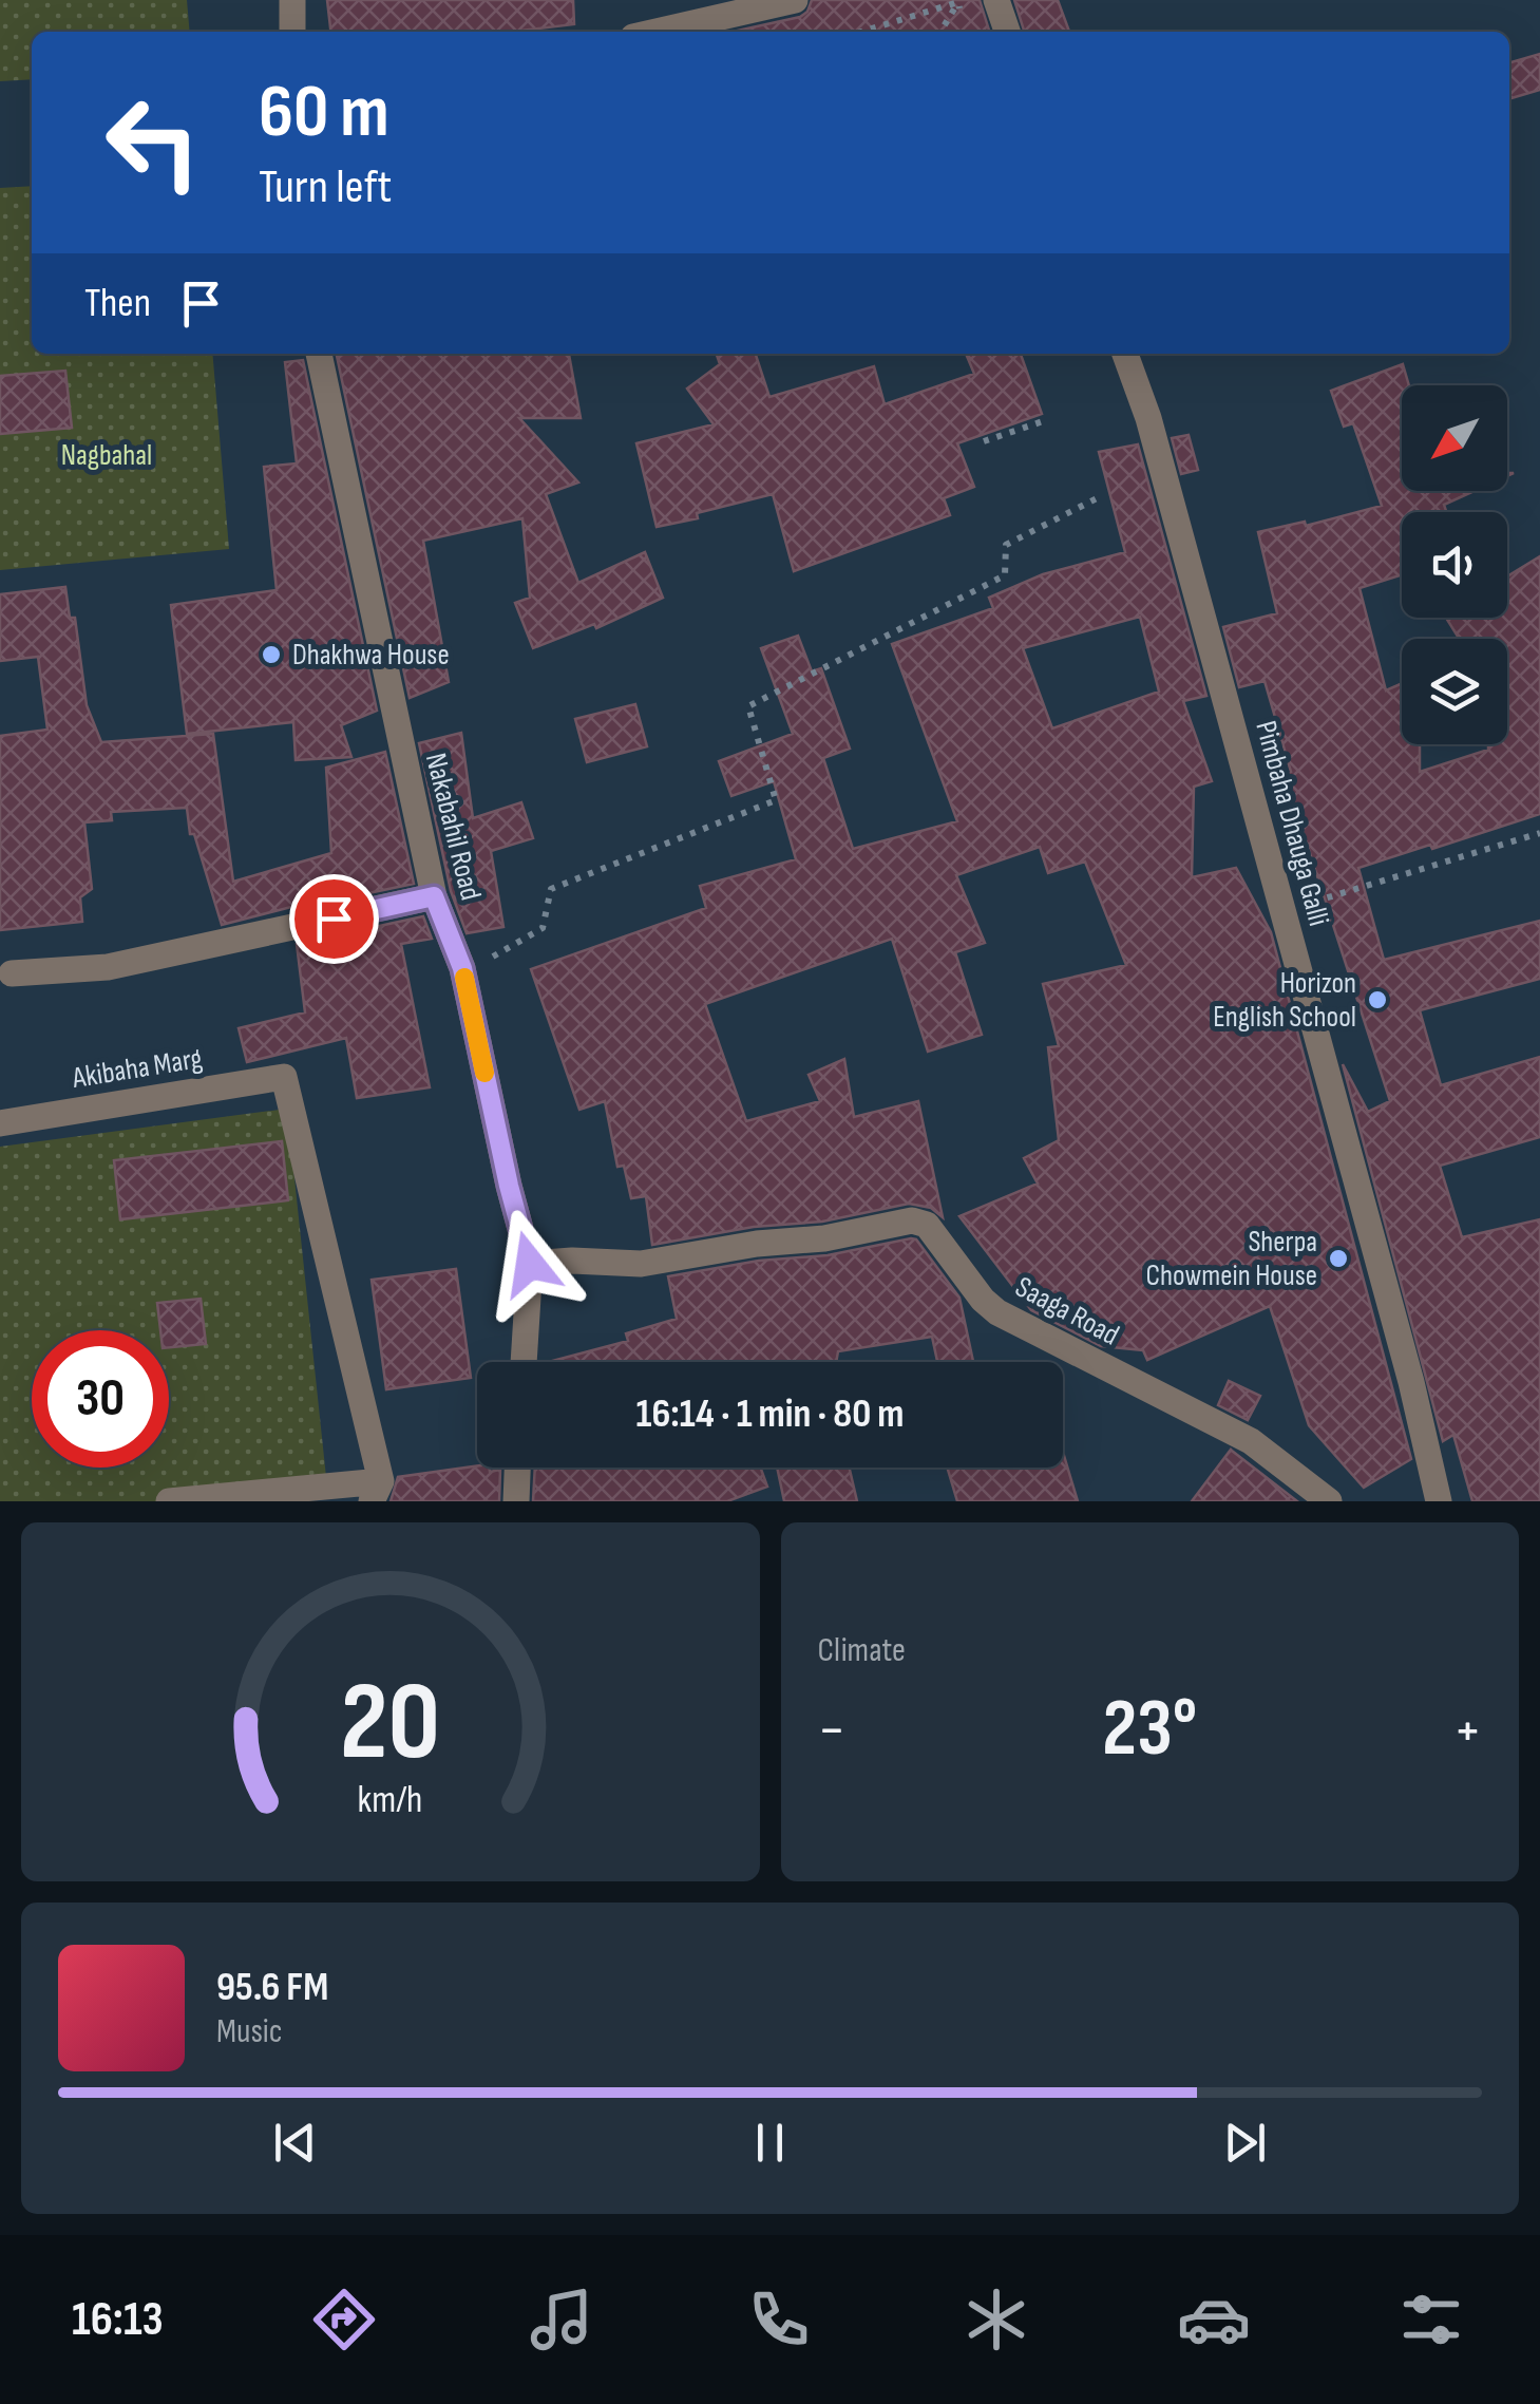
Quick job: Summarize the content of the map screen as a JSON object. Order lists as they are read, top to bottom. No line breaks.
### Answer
{"streets":{"street":["Pimbaha Dhauga Galli","Nakabahil Road","Akibaha Marg","Saaga Road"]},"crossings":[["Nakabahil Road","Saaga Road"]],"parks":["Nagbahal"],"places":["Dhakhwa House","Horizon English School","Sherpa Chowmein House"],"north":"bottom left","page":{"turn":["60 m","Turn left"],"then":"Then","limit":"30","trip":"16:14 · 1 min · 80 m","tile":"Climate","heat":["−","23°","+"],"song":["95.6 FM","Music"],"tabs":"16:13","gauge":["20","km/h"]}}
